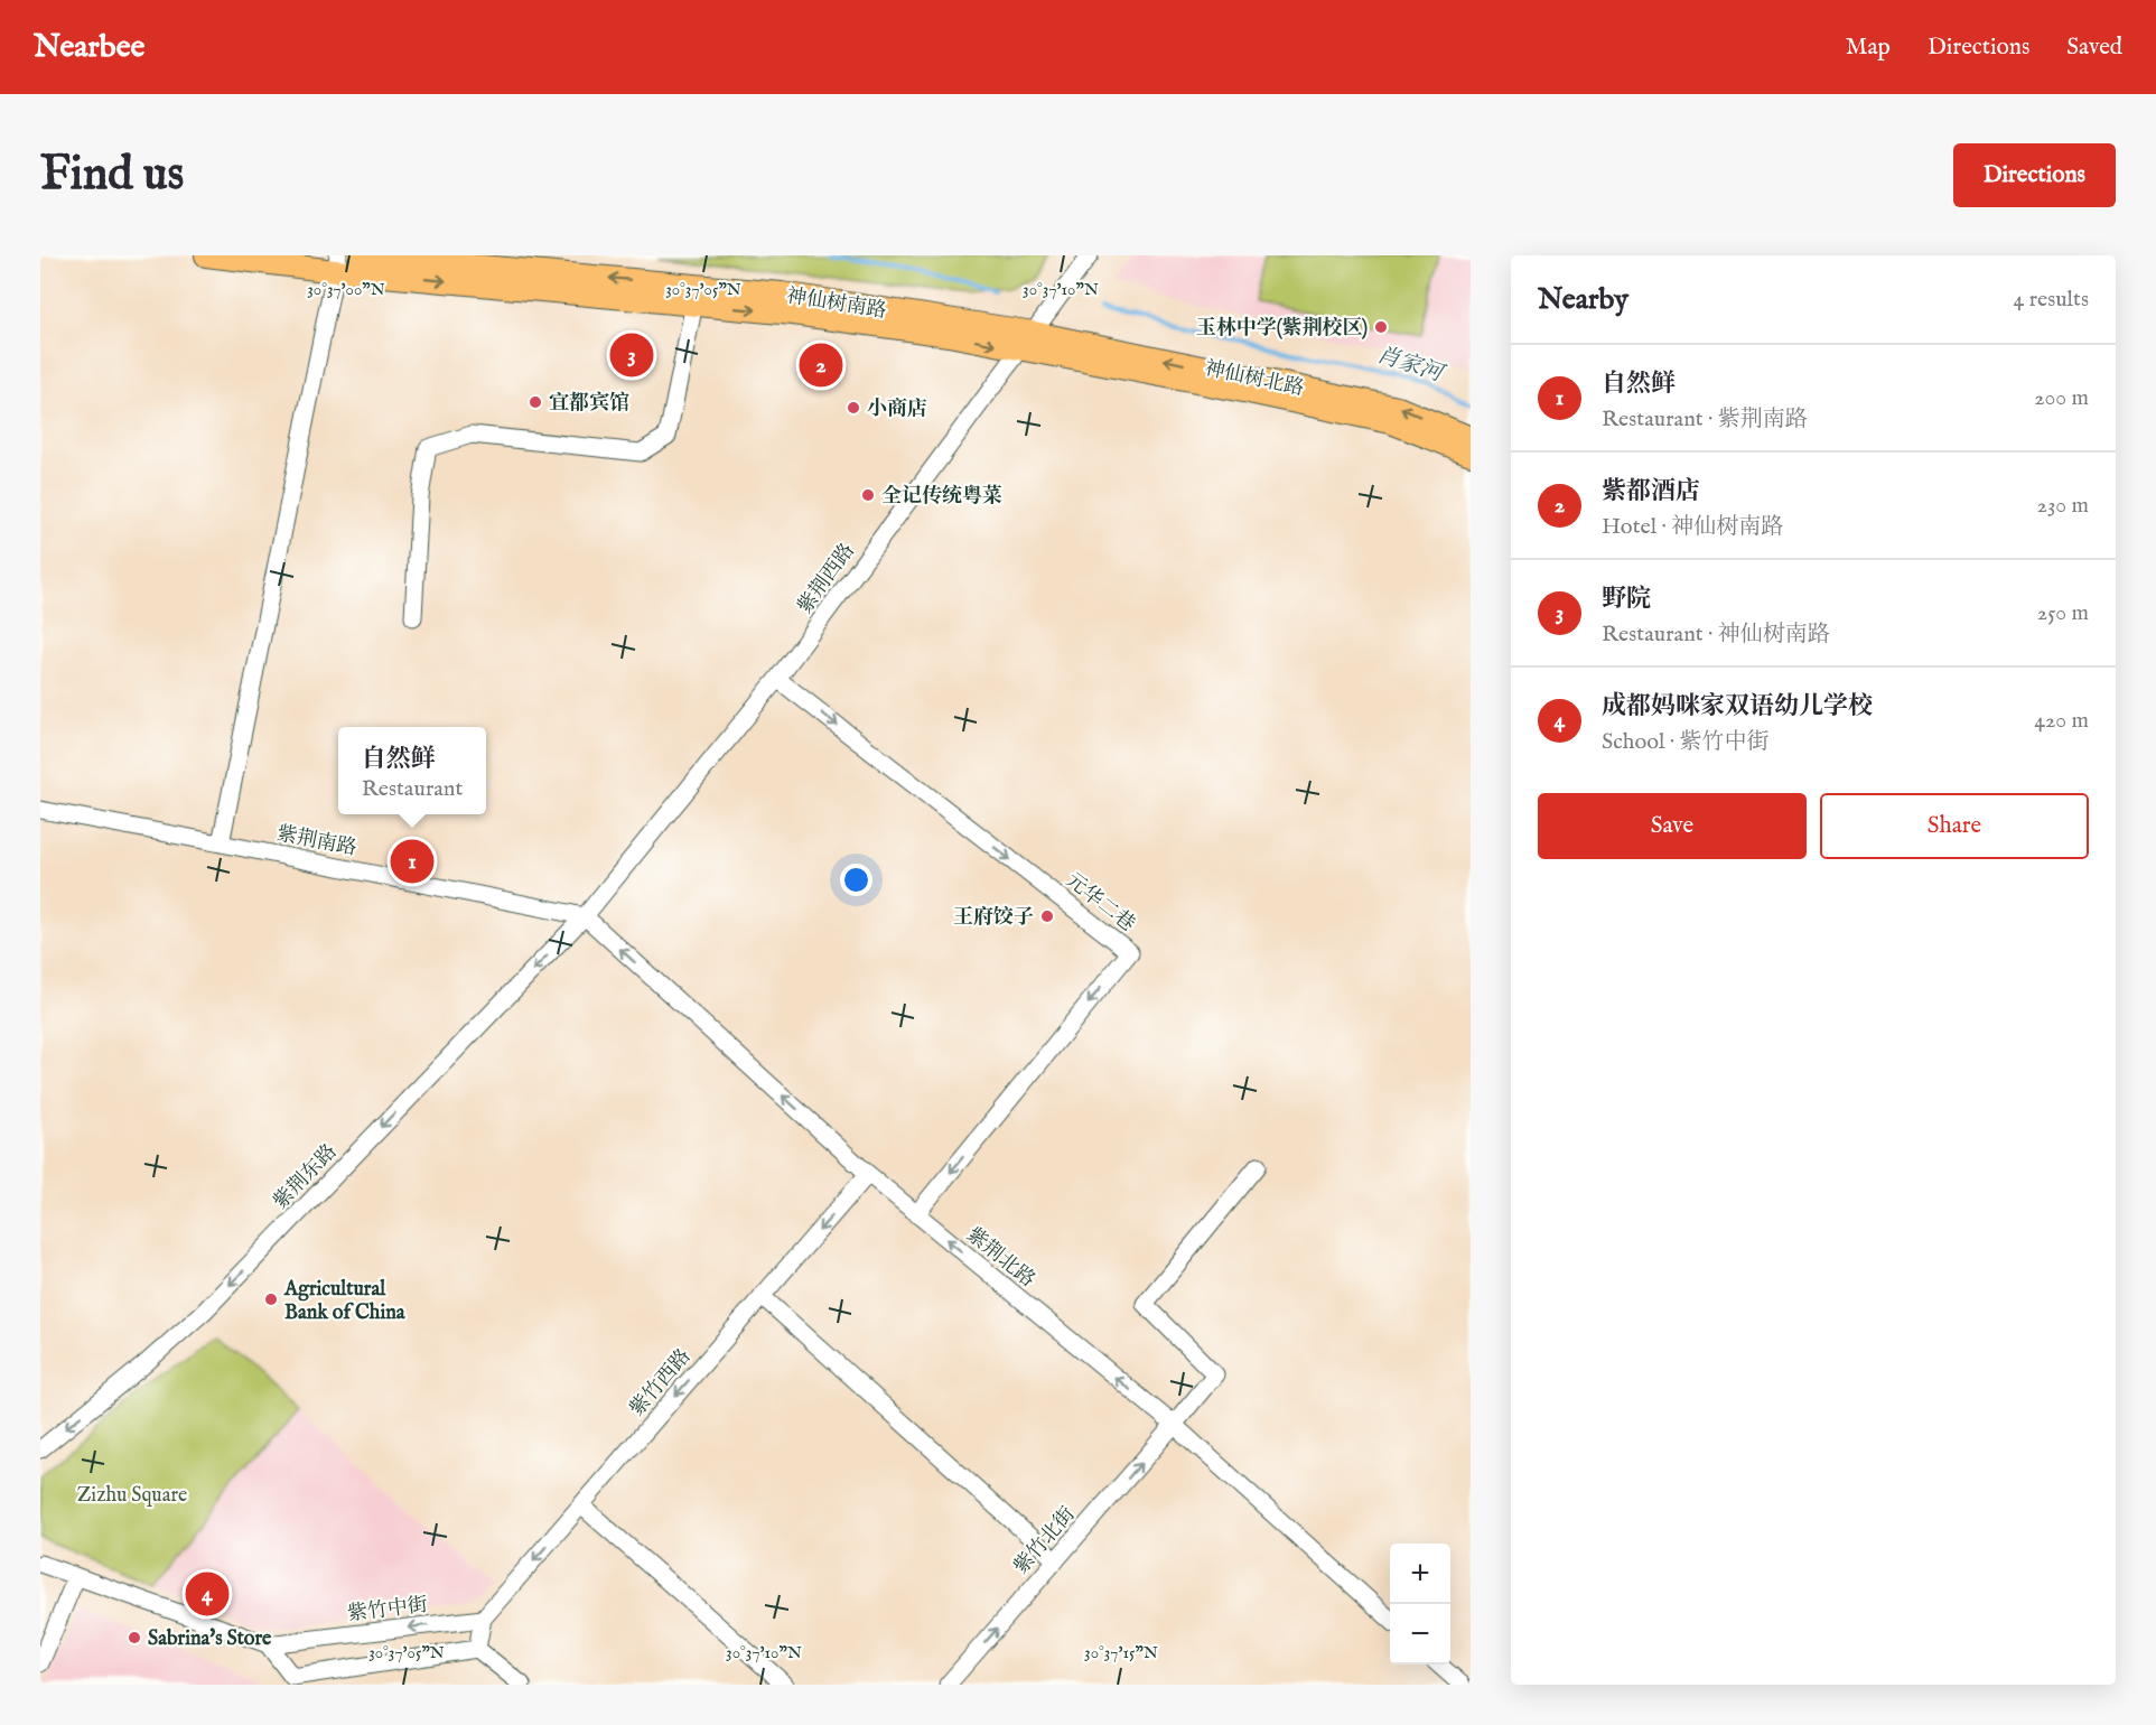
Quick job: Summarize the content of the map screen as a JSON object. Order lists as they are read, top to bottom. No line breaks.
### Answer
{"streets":{"main road":["神仙树南路","神仙树北路"],"street":["紫荆西路","紫荆南路","元华二巷","紫荆东路","紫荆北路","紫竹西路","紫竹北街","紫竹中街"]},"crossings":[["神仙树南路","神仙树北路"],["神仙树南路","紫荆西路"],["神仙树北路","紫荆西路"],["紫荆西路","紫荆南路"],["紫荆西路","元华二巷"],["紫荆西路","紫荆东路"],["紫荆西路","紫荆北路"],["紫荆南路","紫荆东路"],["紫荆南路","紫荆北路"],["元华二巷","紫荆北路"],["紫荆东路","紫荆北路"],["紫荆北路","紫竹西路"],["紫荆北路","紫竹北街"],["紫竹西路","紫竹中街"]],"one_way":["紫荆东路","紫荆北路","紫竹西路","紫竹北街"],"water":["肖家河"],"parks":["Zizhu Square"],"places":["玉林中学(紫荆校区)","宜都宾馆","小商店","全记传统粤菜","王府饺子","Agricultural Bank of China","Sabrina's Store"],"page":{"header":"Nearbee","nav":["Map","Directions","Saved"],"buttons":["Directions",["Save","Share"]],"title":"Find us","heading":["Nearby","4 results"],"pins":["3","2","1","4"],"list":[{"mark":"1","name":"自然鲜","note":"Restaurant · 紫荆南路","value":"200 m"},{"mark":"2","name":"紫都酒店","note":"Hotel · 神仙树南路","value":"230 m"},{"mark":"3","name":"野院","note":"Restaurant · 神仙树南路","value":"250 m"},{"mark":"4","name":"成都妈咪家双语幼儿学校","note":"School · 紫竹中街","value":"420 m"}],"popup":["自然鲜","Restaurant"],"map_buttons":["+","−"]},"coordinates":["30°37'00\"N","30°37'05\"N","30°37'10\"N","30°37'15\"N"]}
